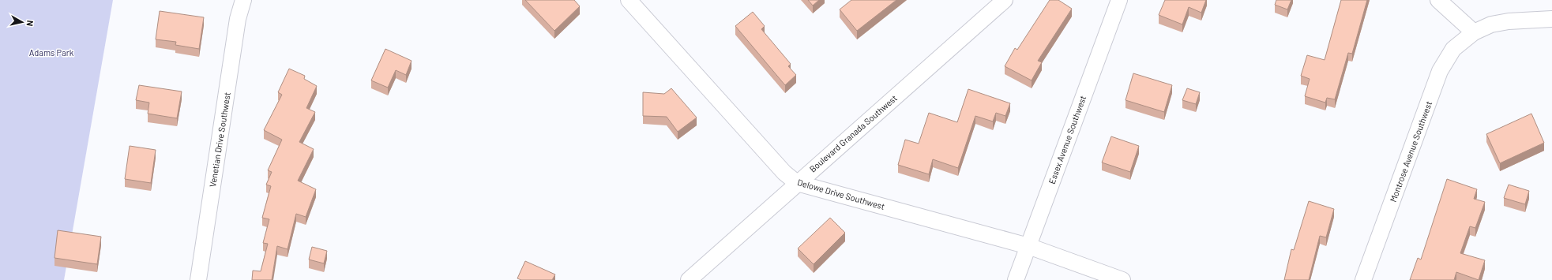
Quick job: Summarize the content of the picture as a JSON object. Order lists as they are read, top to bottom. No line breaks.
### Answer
{"streets":{"street":["Boulevard Granada Southwest","Venetian Drive Southwest","Essex Avenue Southwest","Montrose Avenue Southwest","Delowe Drive Southwest"]},"crossings":[["Boulevard Granada Southwest","Delowe Drive Southwest"],["Essex Avenue Southwest","Delowe Drive Southwest"]],"parks":["Adams Park"],"north":"right"}
